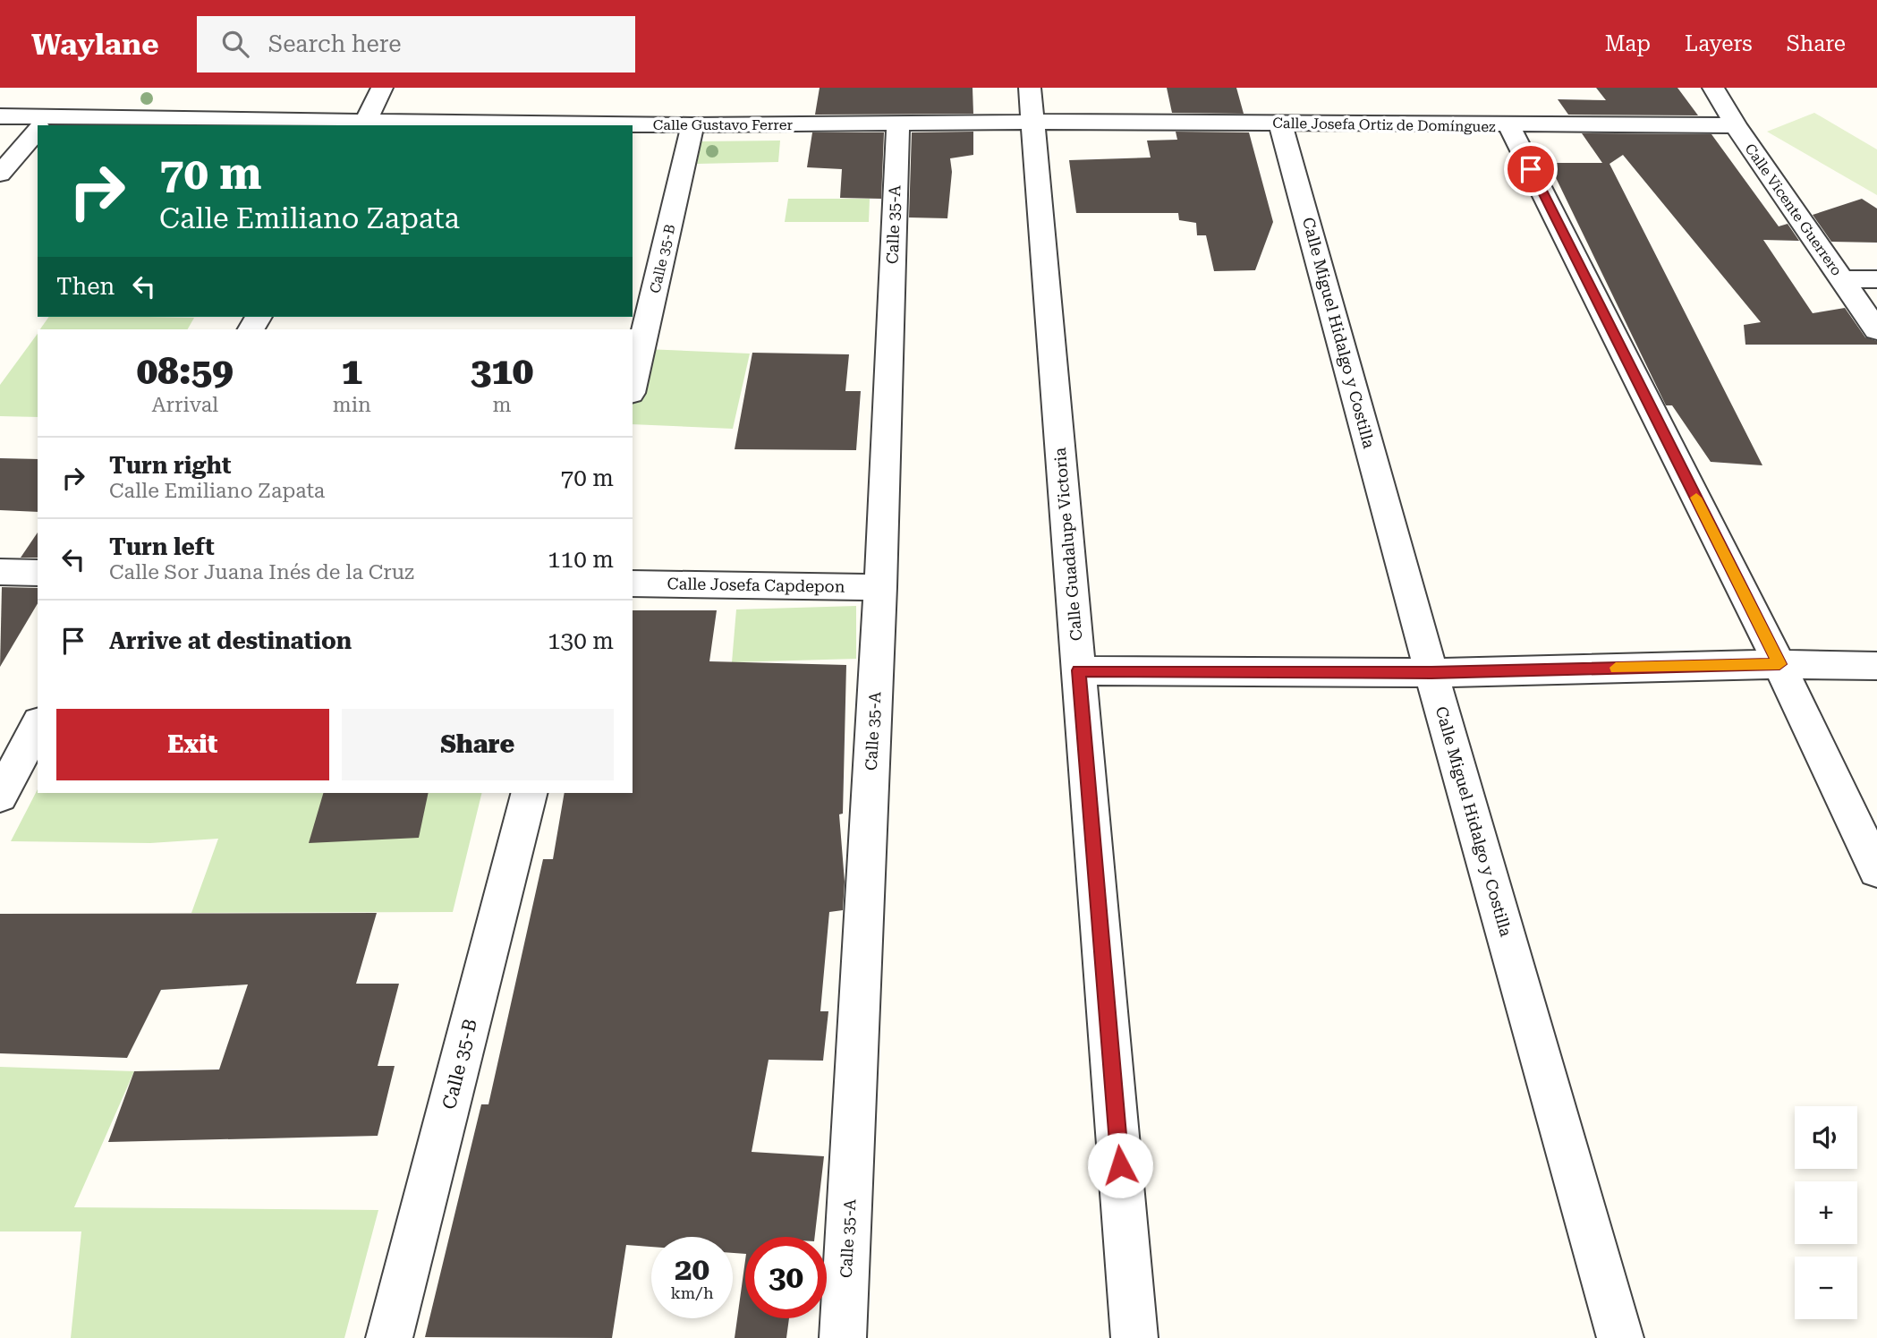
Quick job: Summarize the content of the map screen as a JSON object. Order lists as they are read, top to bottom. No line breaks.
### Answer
{"streets":{"street":["Calle Gustavo Ferrer","Calle Josefa Ortiz de Domínguez","Calle Vicente Guerrero","Calle 35-A","Calle 35-B","Calle Miguel Hidalgo y Costilla","Calle Guadalupe Victoria","Calle Josefa Capdepon"]},"crossings":[["Calle Gustavo Ferrer","Calle Josefa Ortiz de Domínguez"],["Calle Gustavo Ferrer","Calle 35-A"],["Calle Gustavo Ferrer","Calle 35-B"],["Calle Gustavo Ferrer","Calle Guadalupe Victoria"],["Calle Josefa Ortiz de Domínguez","Calle Vicente Guerrero"],["Calle Josefa Ortiz de Domínguez","Calle Miguel Hidalgo y Costilla"],["Calle Josefa Ortiz de Domínguez","Calle Guadalupe Victoria"],["Calle 35-A","Calle Josefa Capdepon"]],"page":{"header":"Waylane","search":"Search here","nav":["Map","Layers","Share"],"turn":["70 m","Calle Emiliano Zapata"],"then":"Then","eta":["08:59","Arrival","1","min","310","m"],"list":[{"name":"Turn right","note":"Calle Emiliano Zapata","value":"70 m"},{"name":"Turn left","note":"Calle Sor Juana Inés de la Cruz","value":"110 m"},{"name":"Arrive at destination","value":"130 m"}],"buttons":["Exit","Share"],"map_buttons":["+","−"],"speed":"20 km/h","limit":"30"}}
